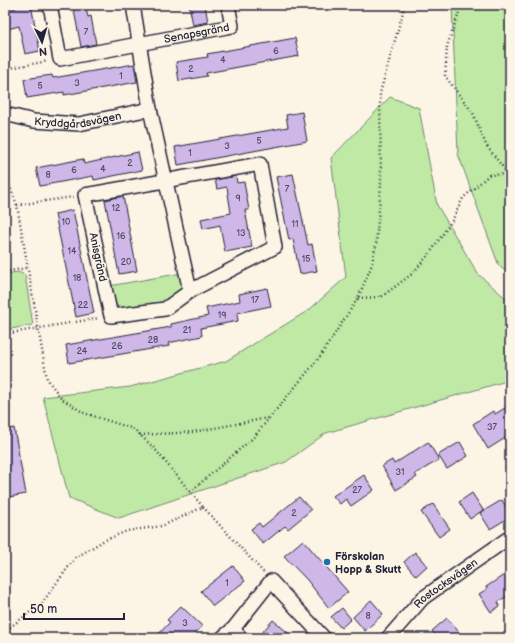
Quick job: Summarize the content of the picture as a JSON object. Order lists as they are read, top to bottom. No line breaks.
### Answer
{"streets":{"street":["Senapsgränd","Kryddgårdsvägen","Anisgränd","Rostocksvägen"]},"places":["Förskolan Hopp & Skutt"],"house_numbers":["7","6","4","2","1","3","5","5","3","1","2","4","6","8","7","9","12","10","11","13","16","14","15","20","18","17","22","19","21","28","26","24","37","31","27","2","1","8","3"],"scale_bar":"50 m","north":"bottom"}
